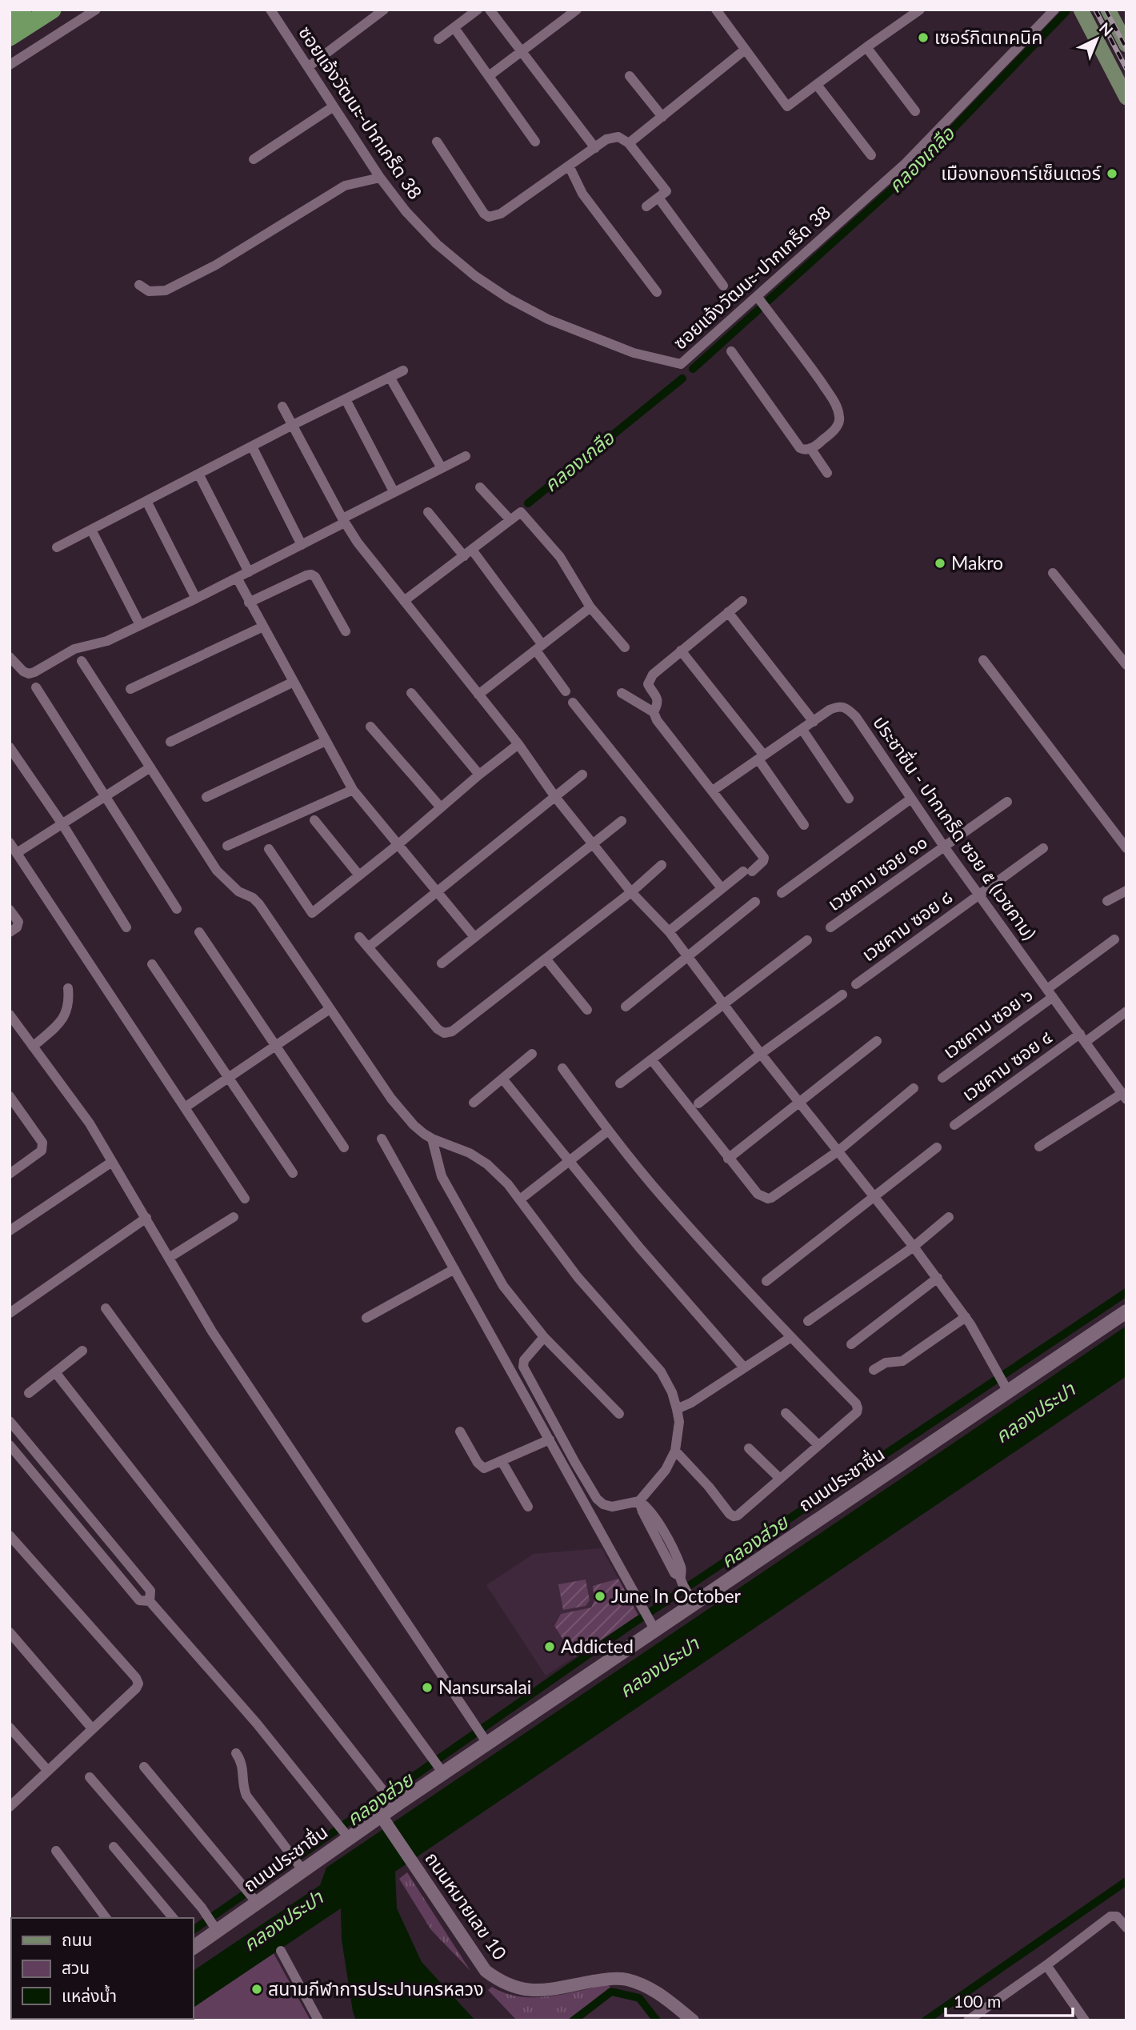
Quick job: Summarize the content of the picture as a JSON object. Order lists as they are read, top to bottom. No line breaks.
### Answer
{"streets":{"main road":["ถนนประชาชื่น"],"street":["ซอยแจ้งวัฒนะ-ปากเกร็ด 38","ประชาชื่น - ปากเกร็ด ซอย ๕ (เวชคาม)","เวชคาม ซอย ๑๐","เวชคาม ซอย ๘","เวชคาม ซอย ๖","เวชคาม ซอย ๔","ถนนหมายเลข 10"]},"crossings":[["ประชาชื่น - ปากเกร็ด ซอย ๕ (เวชคาม)","เวชคาม ซอย ๑๐"],["ประชาชื่น - ปากเกร็ด ซอย ๕ (เวชคาม)","เวชคาม ซอย ๘"],["ประชาชื่น - ปากเกร็ด ซอย ๕ (เวชคาม)","เวชคาม ซอย ๖"],["ประชาชื่น - ปากเกร็ด ซอย ๕ (เวชคาม)","เวชคาม ซอย ๔"],["ถนนประชาชื่น","ถนนหมายเลข 10"]],"water":["คลองเกลือ","คลองประปา","คลองส่วย"],"places":["เซอร์กิตเทคนิค","เมืองทองคาร์เซ็นเตอร์","Makro","June In October","Addicted","Nansursalai","สนามกีฬาการประปานครหลวง"],"legend":["ถนน","สวน","แหล่งน้ำ"],"scale_bar":"100 m","north":"top right"}
